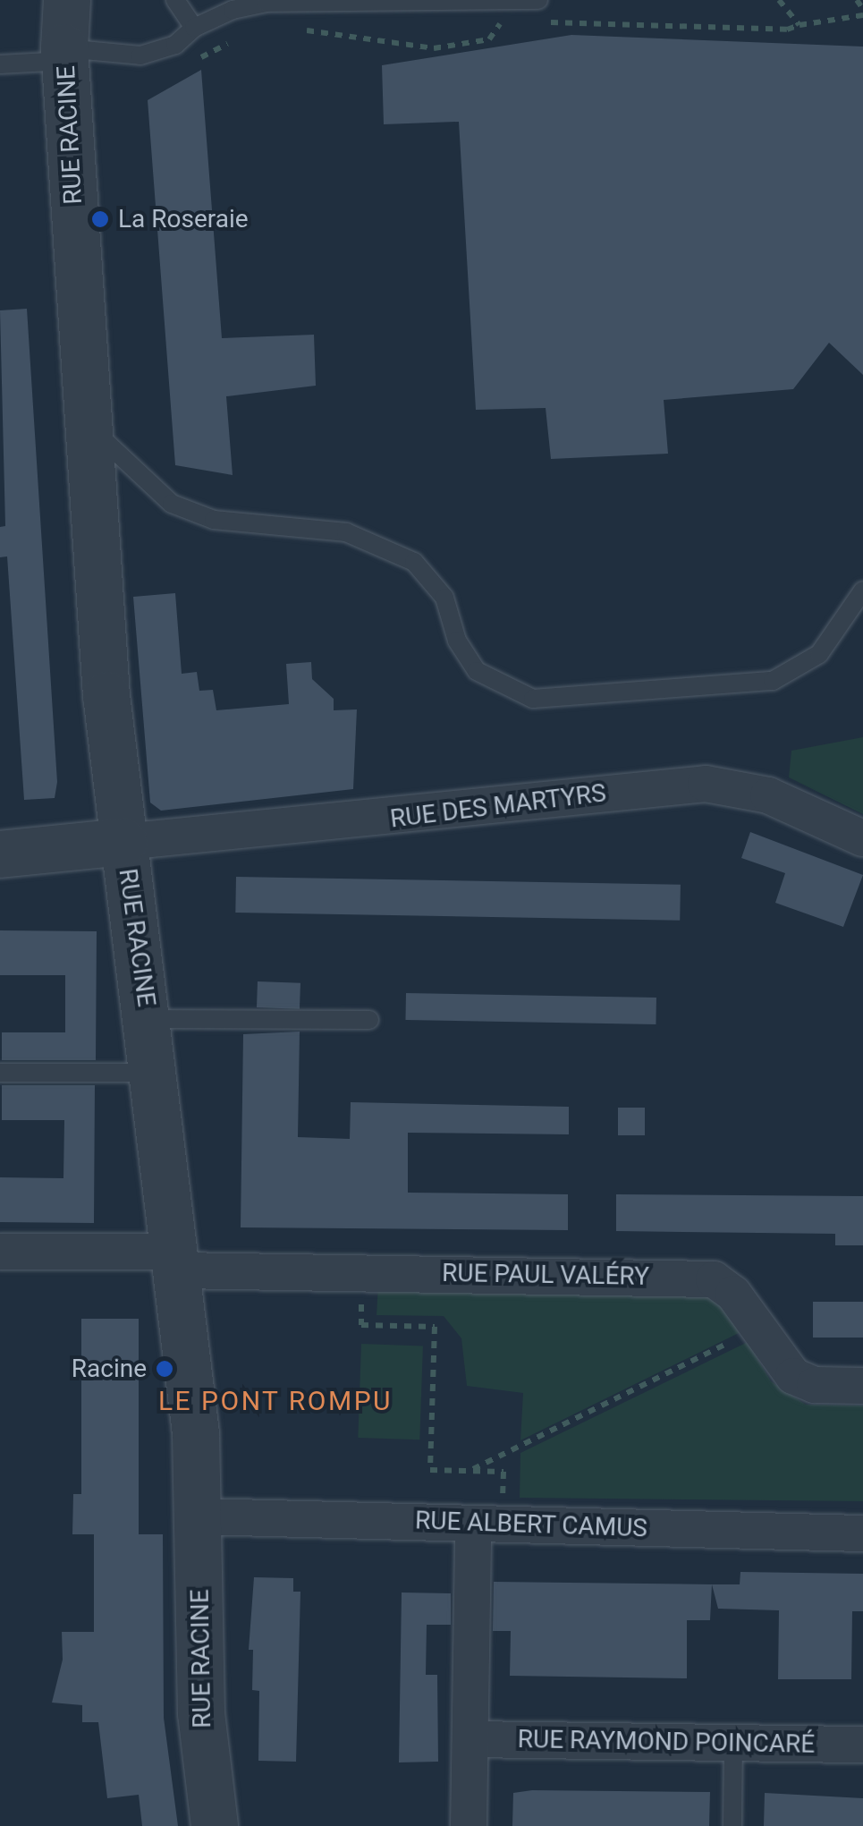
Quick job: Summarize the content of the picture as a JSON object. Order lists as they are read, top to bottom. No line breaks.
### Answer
{"streets":{"street":["RUE RACINE","RUE DES MARTYRS","RUE PAUL VALÉRY","RUE ALBERT CAMUS","RUE RAYMOND POINCARÉ"]},"crossings":[["RUE RACINE","RUE DES MARTYRS"],["RUE RACINE","RUE PAUL VALÉRY"],["RUE RACINE","RUE ALBERT CAMUS"]],"districts":["LE PONT ROMPU"],"places":["La Roseraie","Racine"]}
